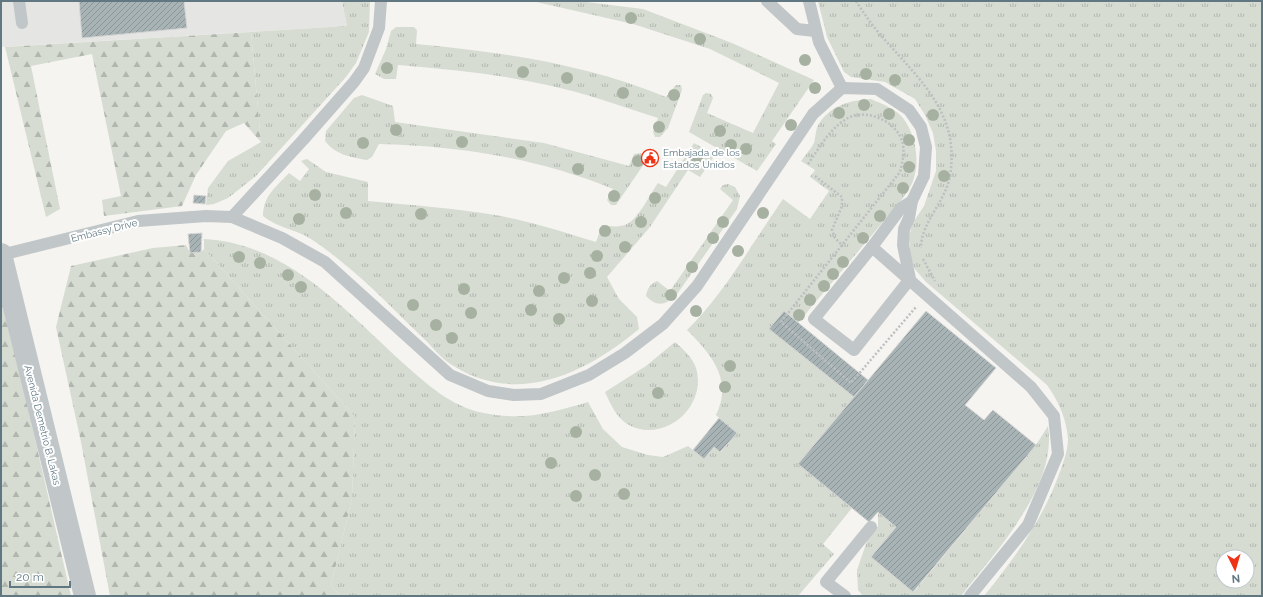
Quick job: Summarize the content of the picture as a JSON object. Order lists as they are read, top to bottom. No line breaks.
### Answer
{"streets":{"street":["Avenida Demetrio B. Lakas"],"lane":["Embassy Drive"]},"crossings":[["Embassy Drive","Avenida Demetrio B. Lakas"]],"places":{"public building":["Embajada de los Estados Unidos"]},"scale_bar":"20 m","north":"bottom"}
